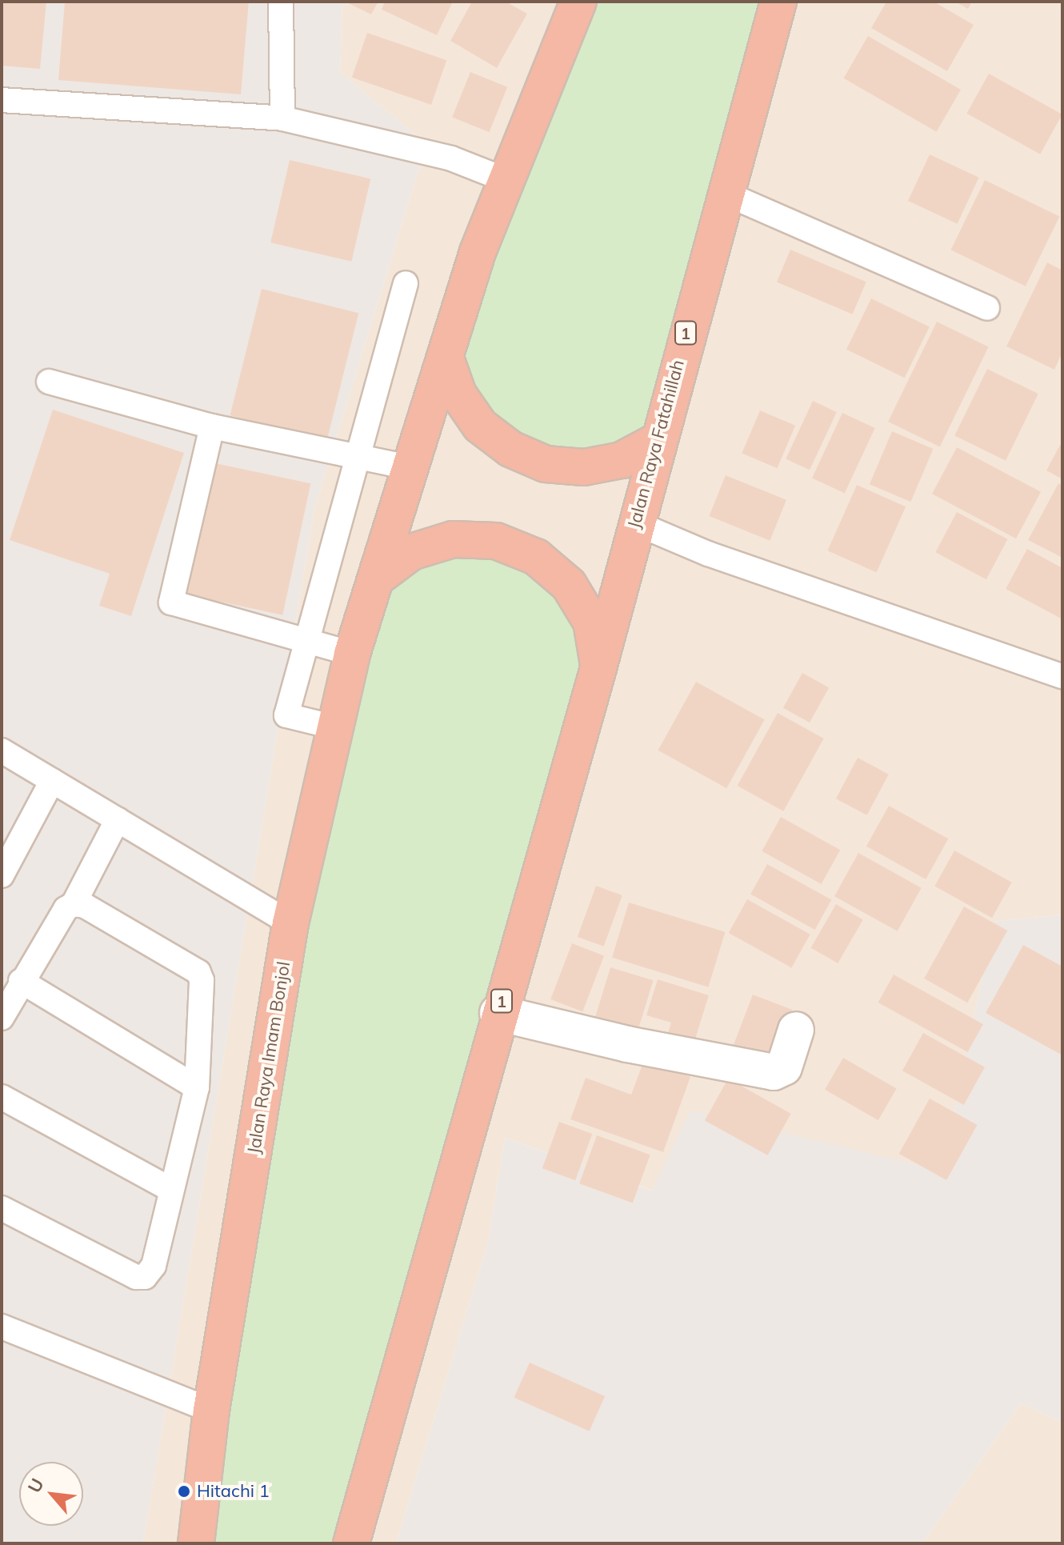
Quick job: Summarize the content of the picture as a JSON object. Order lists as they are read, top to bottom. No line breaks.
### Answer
{"streets":{"highway":["1","Jalan Raya Fatahillah","Jalan Raya Imam Bonjol"]},"crossings":[["1","Jalan Raya Fatahillah"]],"places":["Hitachi 1"],"north":"top left"}
